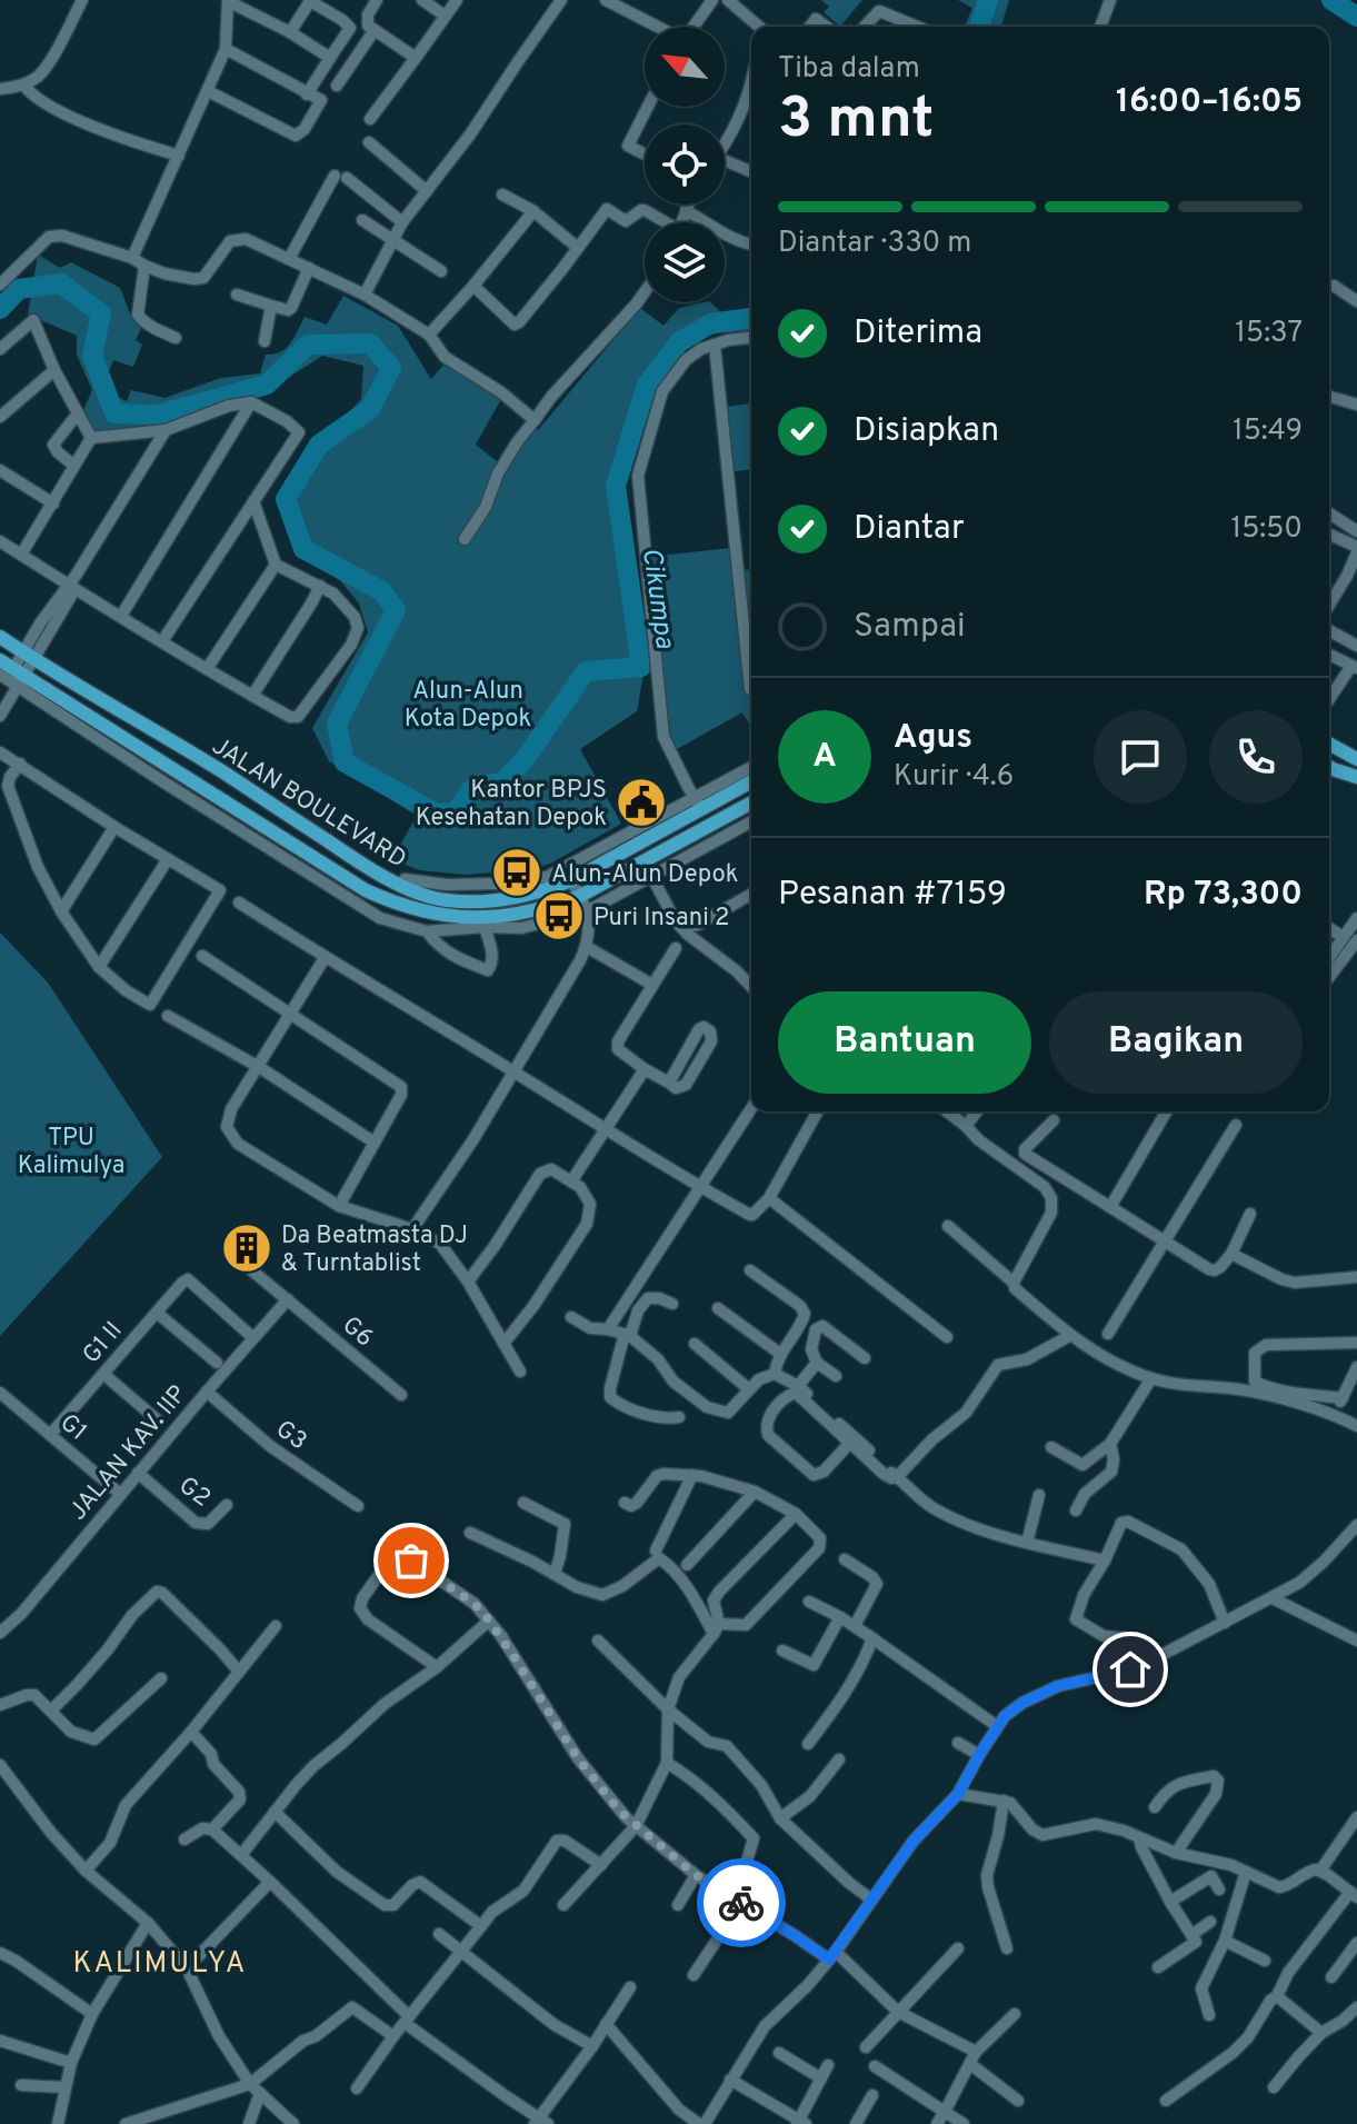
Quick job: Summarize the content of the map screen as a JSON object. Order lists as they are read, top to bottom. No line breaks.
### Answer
{"streets":{"main road":["JALAN BOULEVARD"],"street":["G6","G1 II","G1","G3","JALAN KAV. IIP","G2"]},"crossings":[["G6","JALAN KAV. IIP"],["G1 II","G1"],["G1 II","JALAN KAV. IIP"],["G1","JALAN KAV. IIP"],["G3","JALAN KAV. IIP"],["JALAN KAV. IIP","G2"]],"districts":["KALIMULYA"],"water":["Cikumpa"],"parks":["Alun-Alun Kota Depok","TPU Kalimulya"],"places":{"public building":["Kantor BPJS Kesehatan Depok"],"bus stop":["Alun-Alun Depok","Puri Insani 2"],"building":["Da Beatmasta DJ & Turntablist"]},"north":"top left","page":{"heading":["3 mnt","Tiba dalam","16:00–16:05"],"panel":["Agus","Kurir · 4.6","Pesanan #7159","Rp 73,300"],"bar":"Diantar · 330 m","list":[["Diterima","15:37"],["Disiapkan","15:49"],["Diantar","15:50"],"Sampai"],"round":"A","buttons":["Bantuan","Bagikan"]}}
